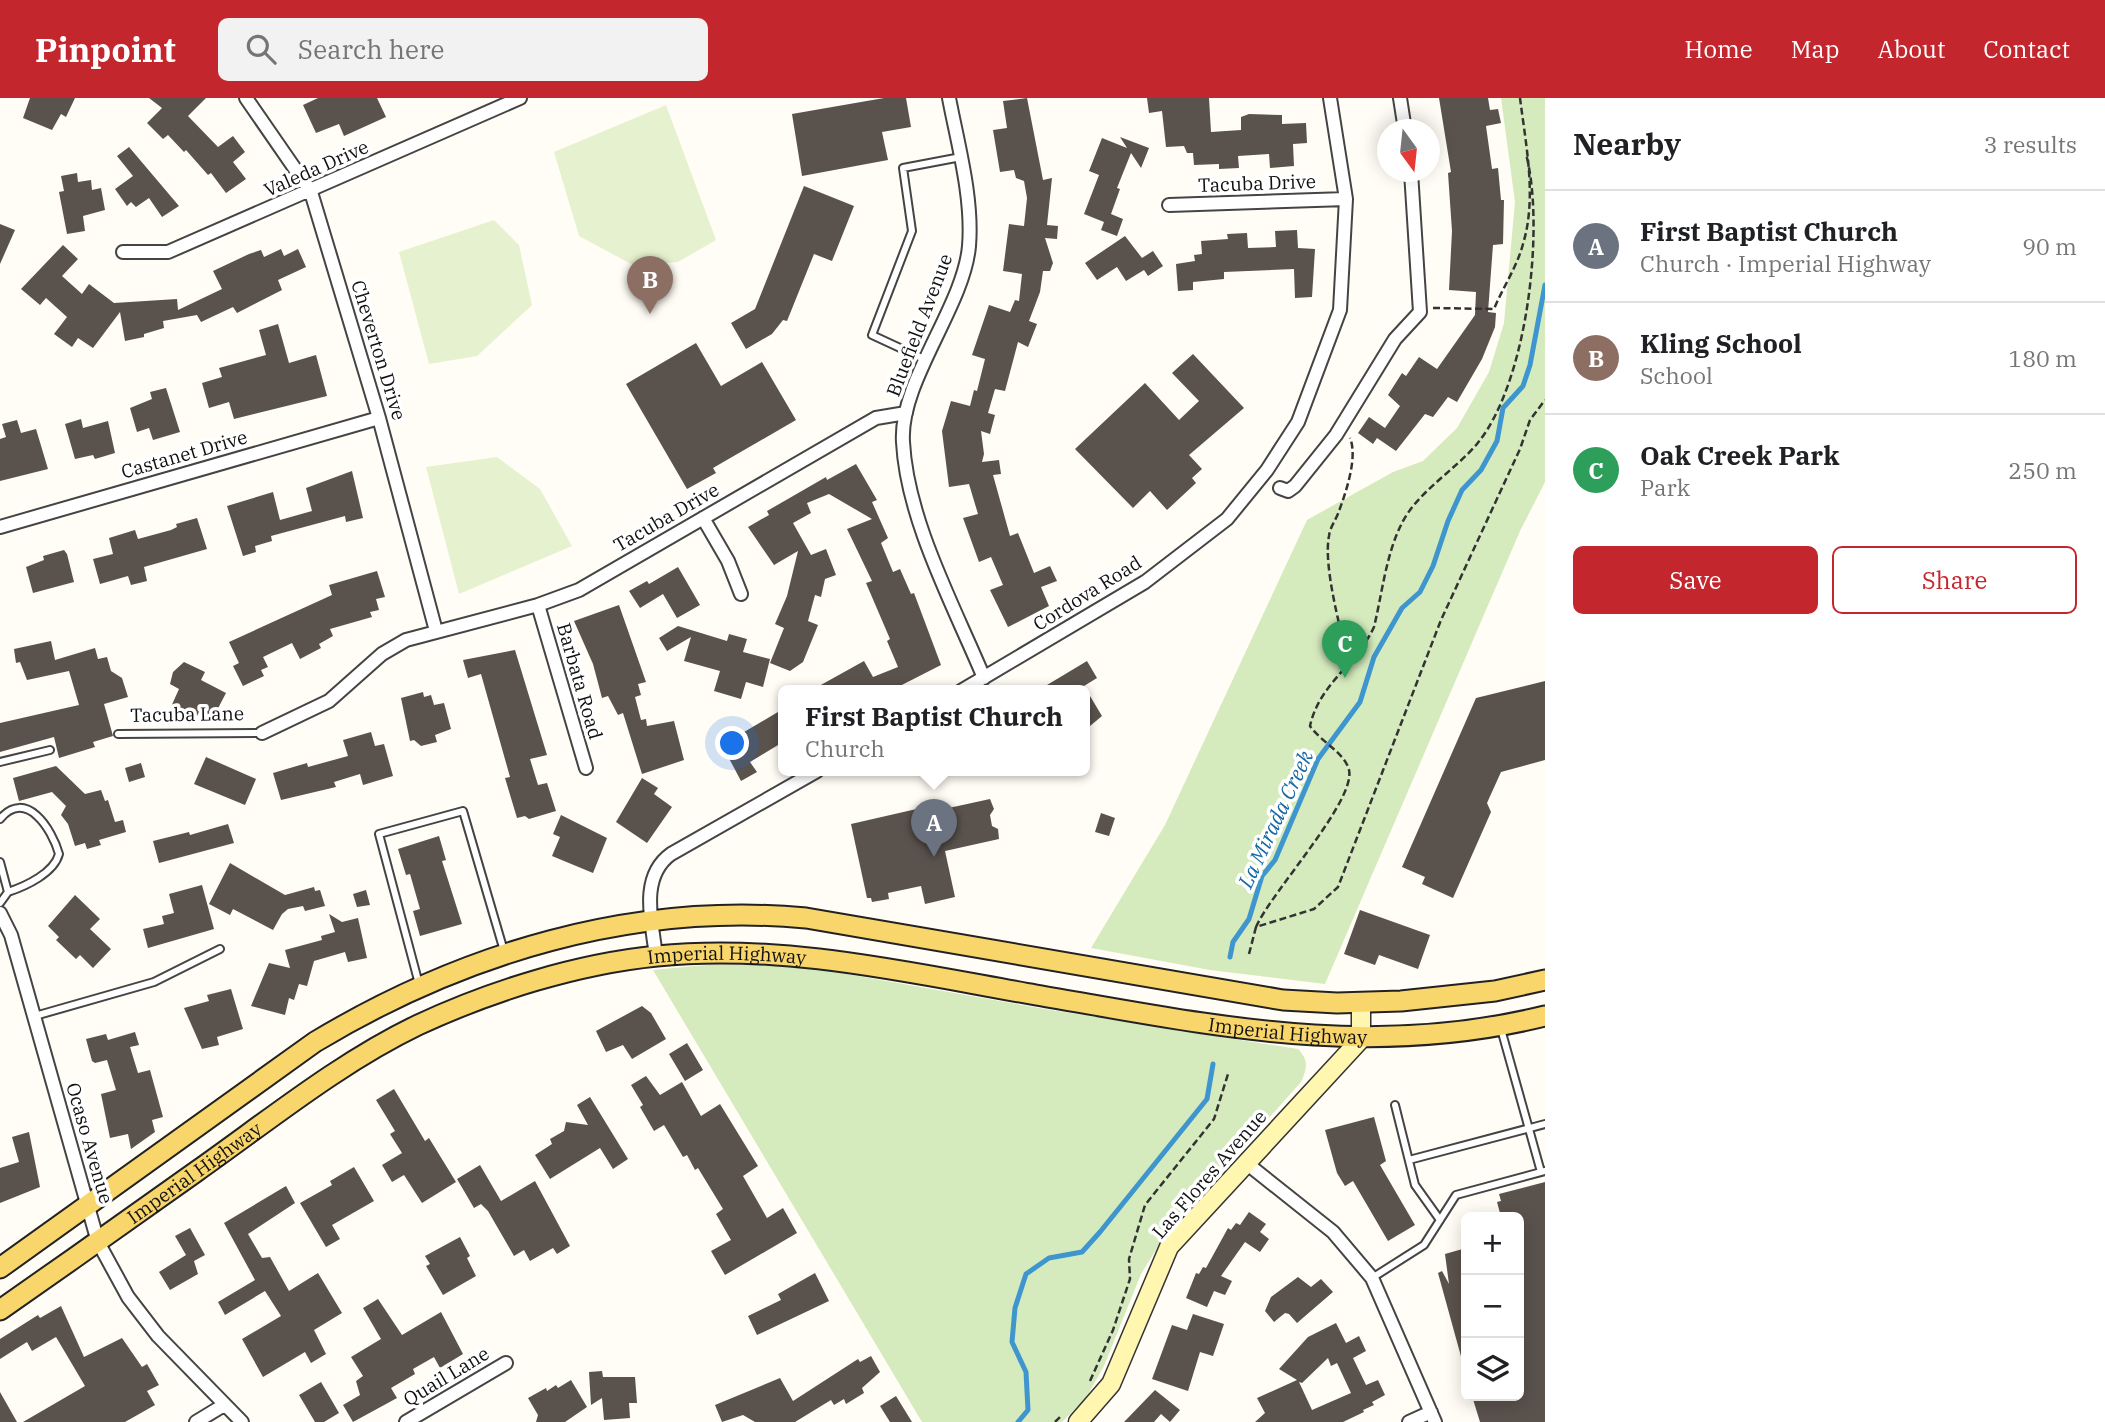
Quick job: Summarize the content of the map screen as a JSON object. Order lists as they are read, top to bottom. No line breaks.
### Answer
{"streets":{"main road":["Imperial Highway"],"street":["Valeda Drive","Tacuba Drive","Bluefield Avenue","Cheverton Drive","Castanet Drive","Cordova Road","Barbata Road","Tacuba Lane","Ocaso Avenue","Las Flores Avenue","Quail Lane"]},"crossings":[["Valeda Drive","Cheverton Drive"],["Tacuba Drive","Bluefield Avenue"],["Tacuba Drive","Cheverton Drive"],["Tacuba Drive","Cordova Road"],["Tacuba Drive","Barbata Road"],["Tacuba Drive","Tacuba Lane"],["Bluefield Avenue","Cordova Road"],["Cheverton Drive","Castanet Drive"],["Cheverton Drive","Tacuba Lane"],["Imperial Highway","Ocaso Avenue"],["Imperial Highway","Las Flores Avenue"]],"water":["La Mirada Creek"],"north":"bottom","page":{"header":"Pinpoint","search":"Search here","nav":["Home","Map","About","Contact"],"heading":["Nearby","3 results"],"list":[{"mark":"A","name":"First Baptist Church","note":"Church · Imperial Highway","value":"90 m"},{"mark":"B","name":"Kling School","note":"School","value":"180 m"},{"mark":"C","name":"Oak Creek Park","note":"Park","value":"250 m"}],"pins":["B","C","A"],"buttons":["Save","Share"],"popup":["First Baptist Church","Church"],"map_buttons":["+","−"]}}
